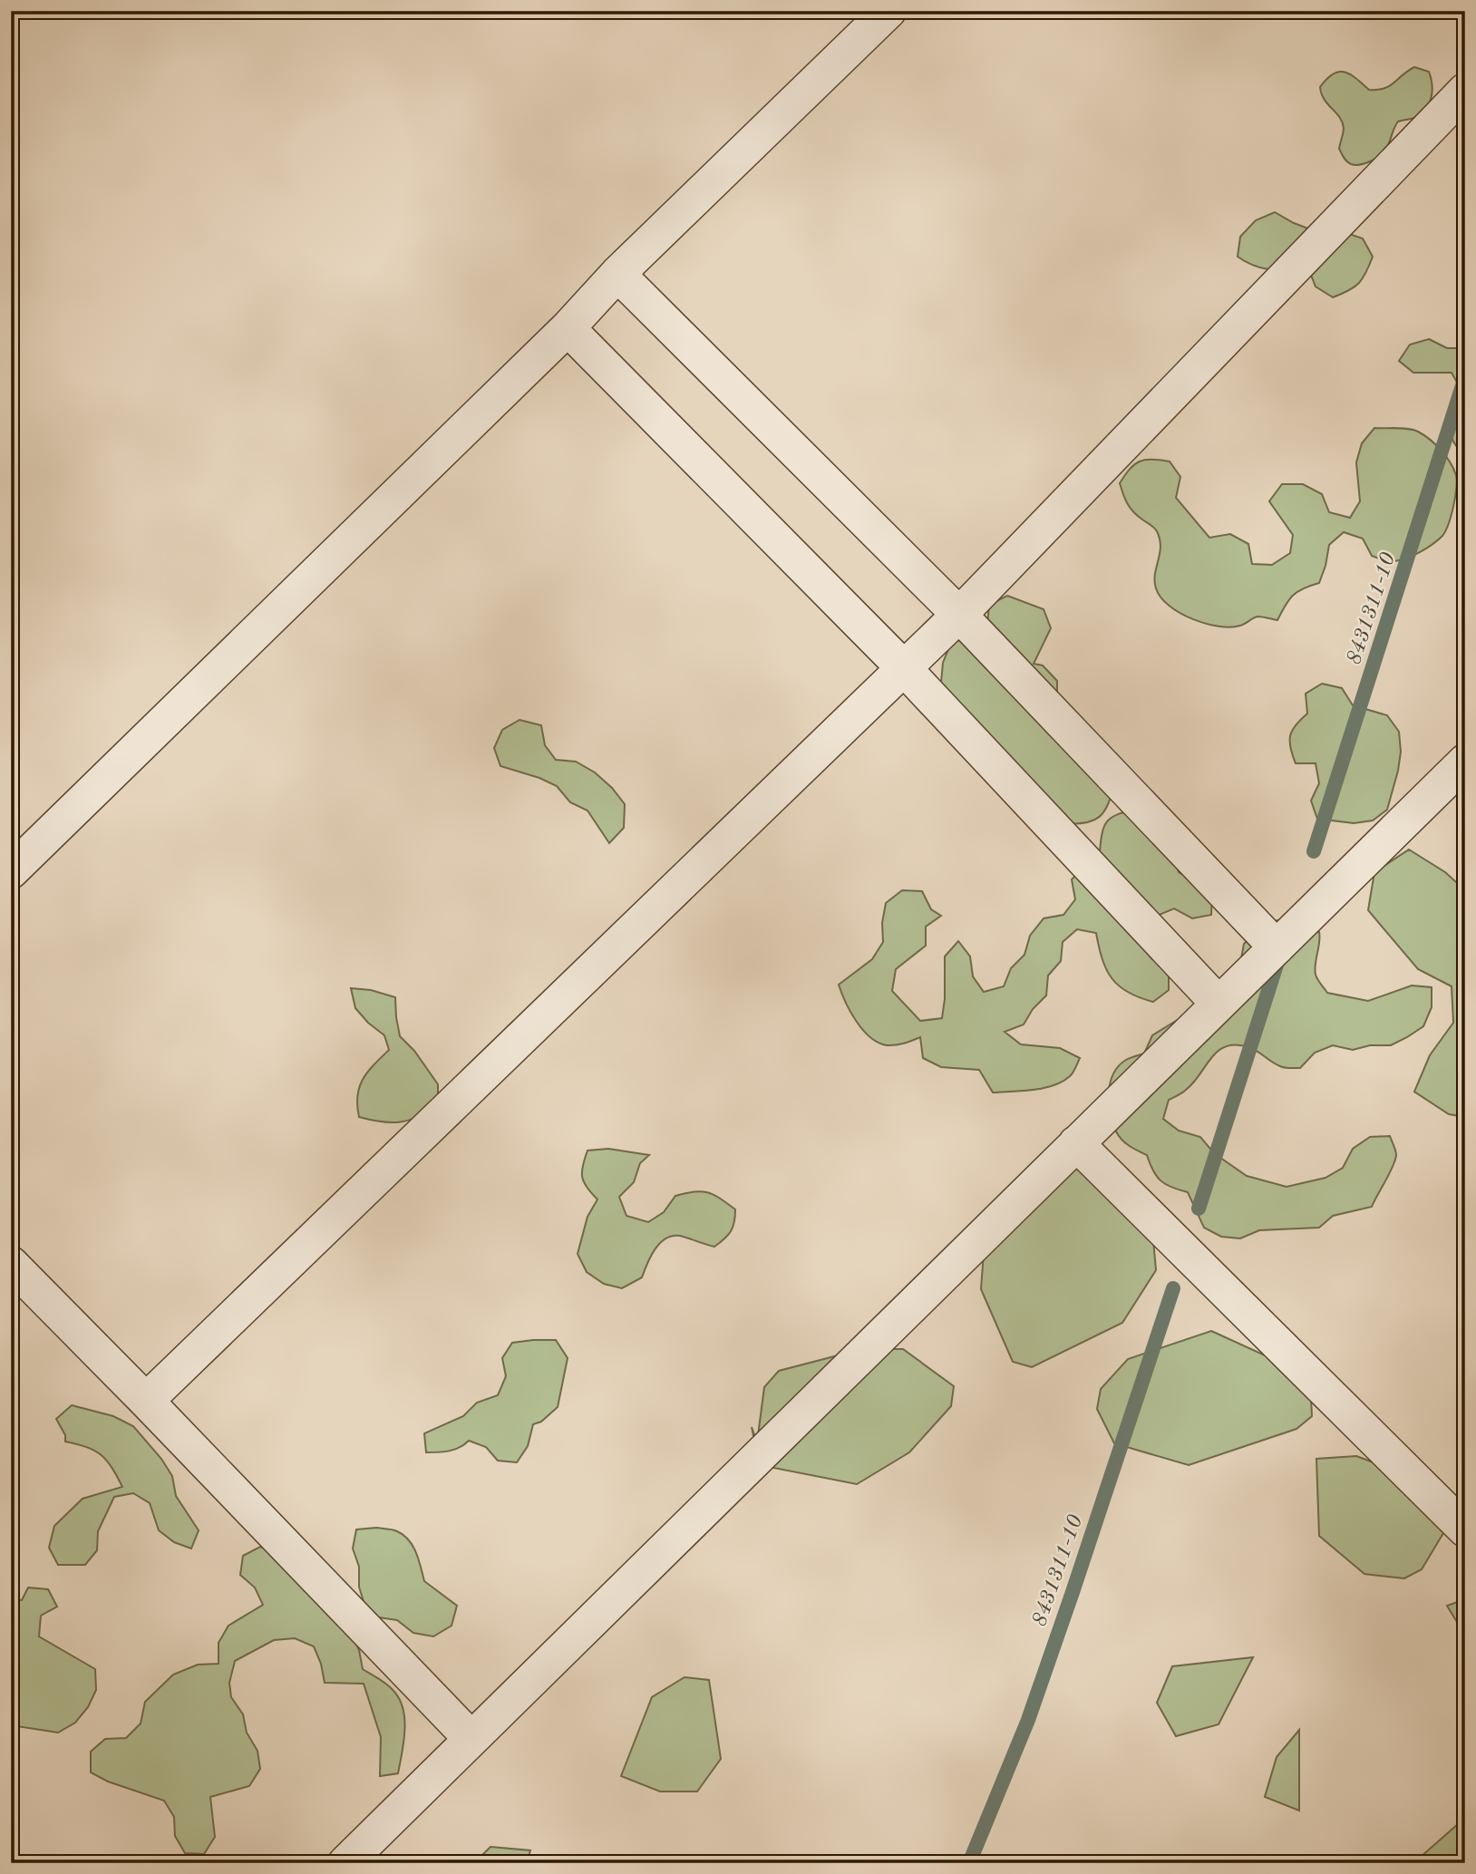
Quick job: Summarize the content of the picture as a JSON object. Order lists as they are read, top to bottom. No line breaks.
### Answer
{"water":["8431311-10"]}
